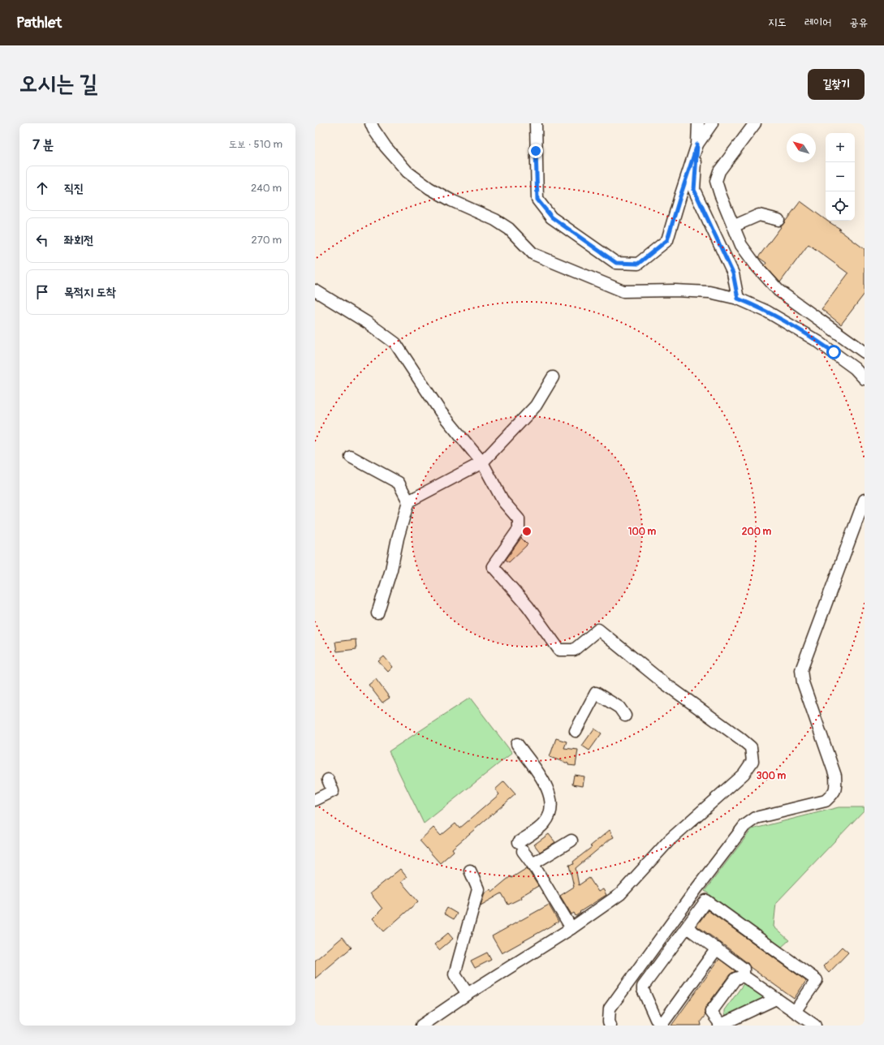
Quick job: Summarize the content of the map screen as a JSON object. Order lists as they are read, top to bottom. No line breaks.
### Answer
{"north":"top left","page":{"header":"Pathlet","nav":["지도","레이어","공유"],"buttons":"길찾기","title":"오시는 길","heading":["7 분","도보 · 510 m"],"map_buttons":["+","−"],"list":[["직진","240 m"],["좌회전","270 m"],"목적지 도착"]},"rings":["100 m","200 m","300 m"]}
